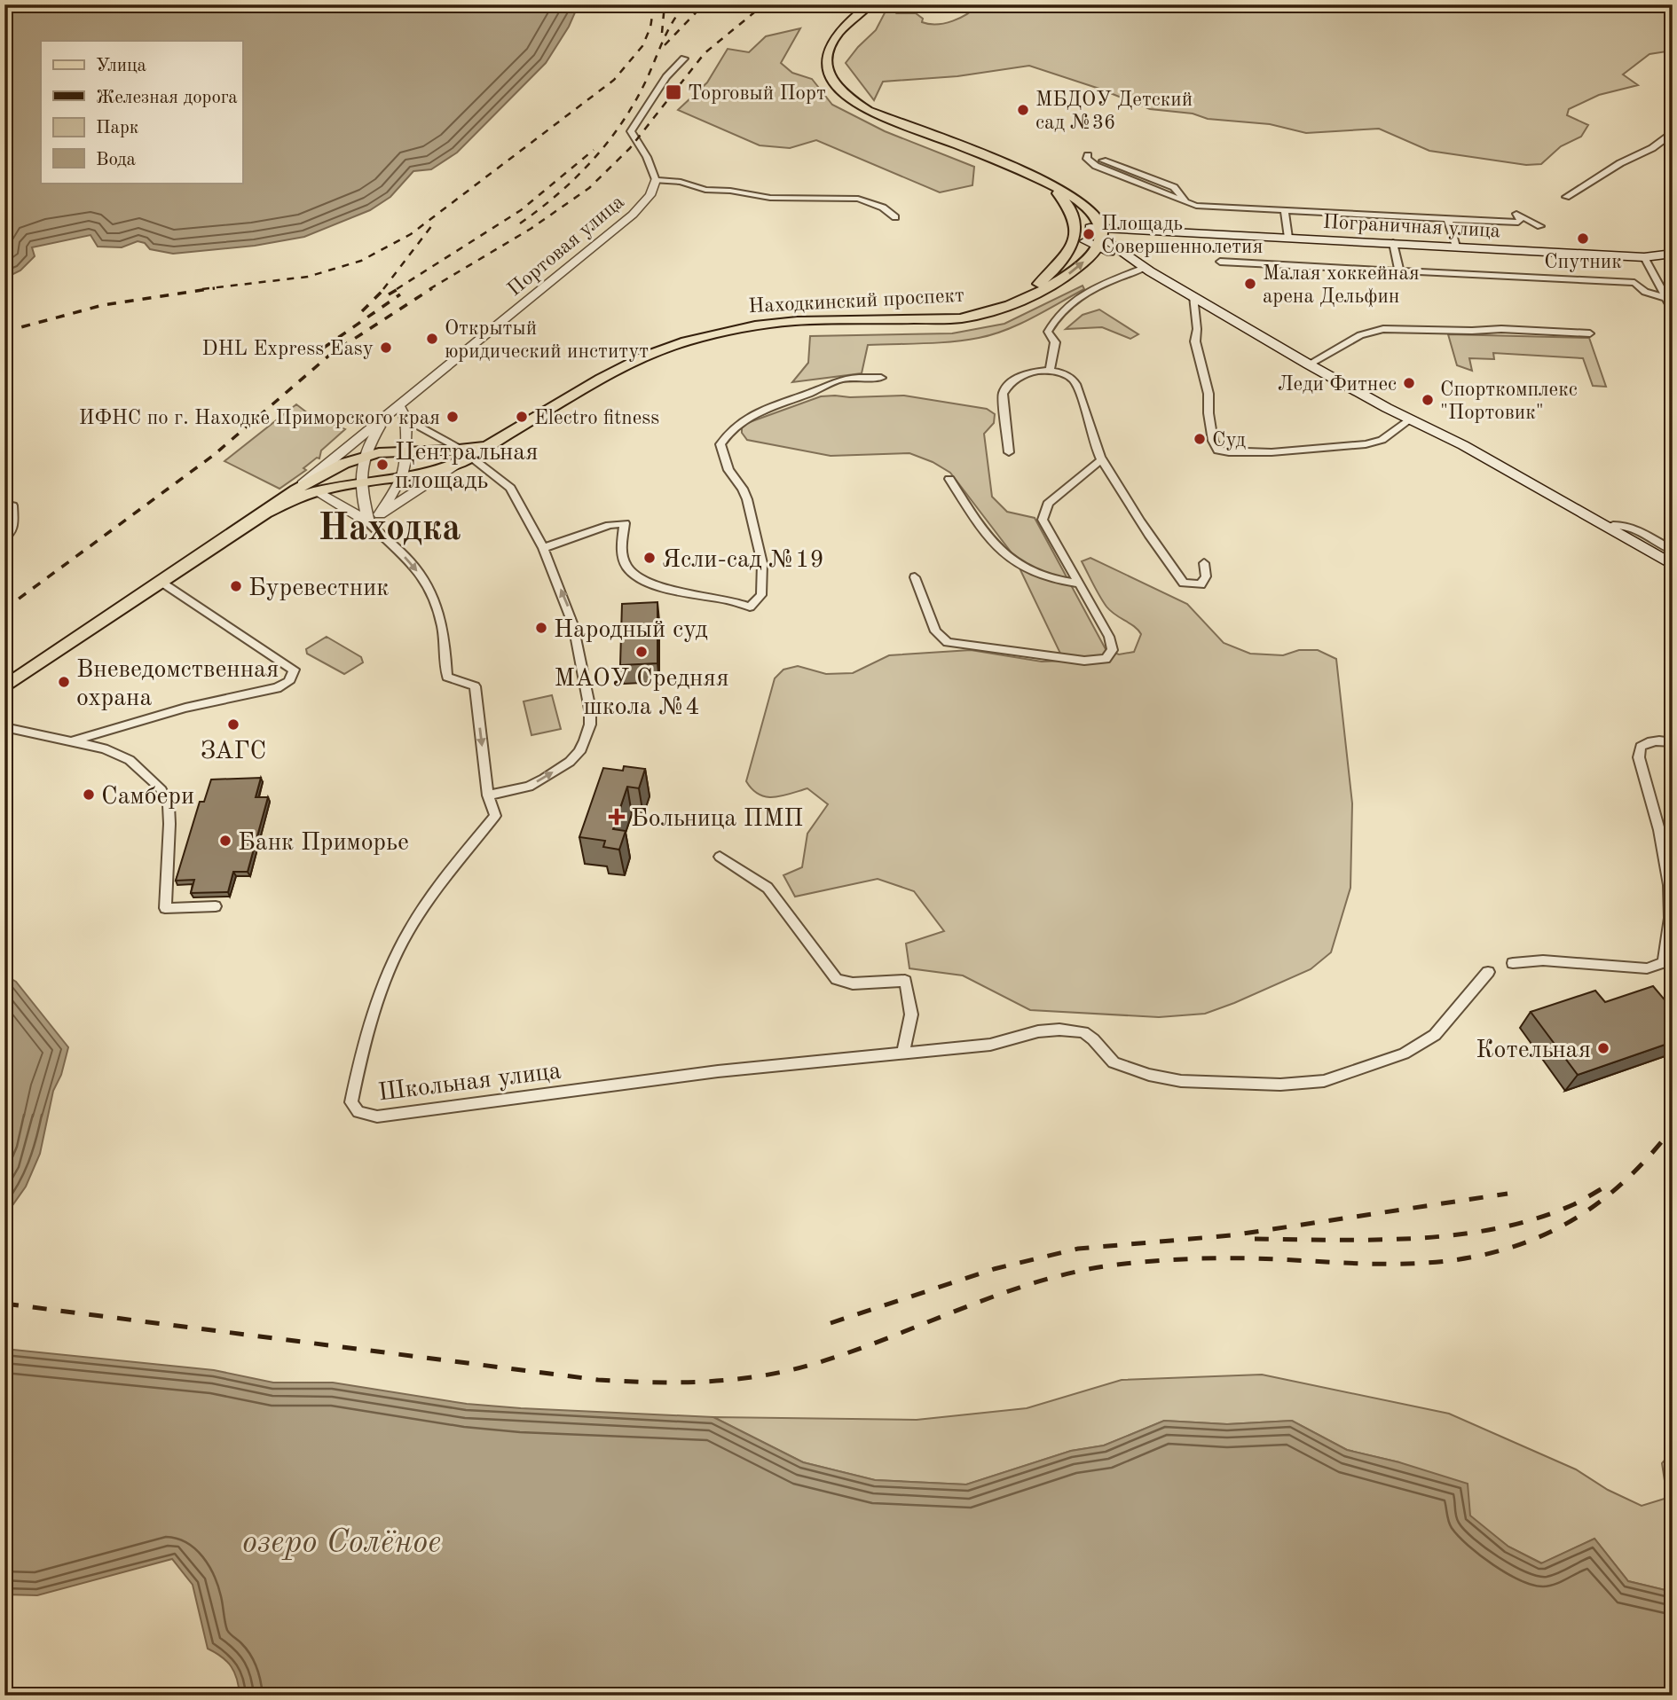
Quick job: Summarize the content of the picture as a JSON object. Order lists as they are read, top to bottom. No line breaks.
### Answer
{"streets":{"main road":["Пограничная улица","Находкинский проспект"],"street":["Портовая улица","Школьная улица"]},"crossings":[["Портовая улица","Находкинский проспект"]],"districts":["Находка"],"water":["озеро Солёное"],"places":{"transit":["Торговый Порт"],"other":["МБДОУ Детский сад №36","Площадь Совершеннолетия","Спутник","Малая хоккейная арена Дельфин","Открытый юридический институт","DHL Express Easy","Леди Фитнес","Спорткомплекс \"Портовик\"","ИФНС по г. Находке Приморского края","Electro fitness","Суд","Центральная площадь","Ясли-сад №19","Буревестник","Народный суд","МАОУ Средняя школа №4","Вневедомственная охрана","ЗАГС","Самбери","Банк Приморье","Котельная"],"health":["Больница ПМП"]},"legend":["Улица","Железная дорога","Парк","Вода"]}
